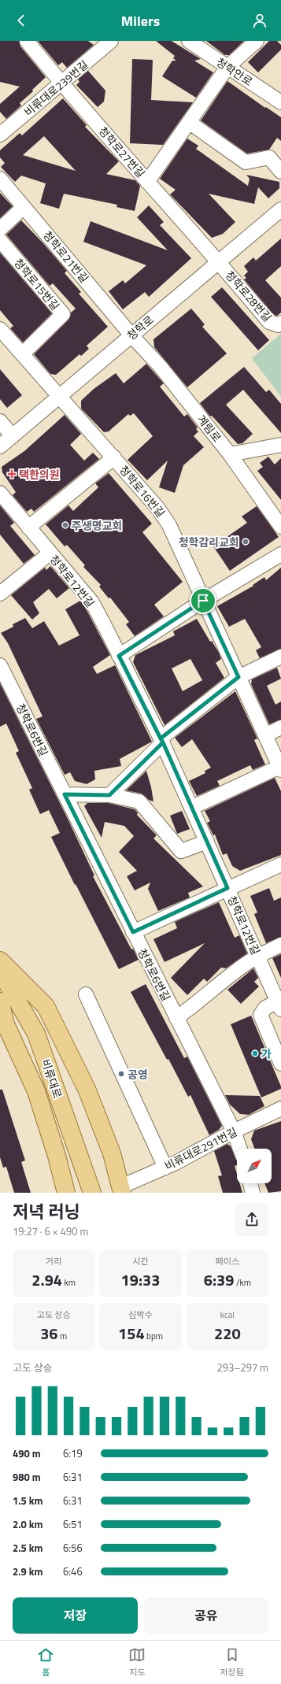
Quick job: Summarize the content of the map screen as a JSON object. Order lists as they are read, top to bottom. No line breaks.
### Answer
{"streets":{"main road":["비류대로"],"street":["청학안로","비류대로239번길","청학로27번길","청학로21번길","청학로15번길","청학로28번길","청학로","계림로","청학로16번길","청학로12번길","청학로6번길","비류대로291번길"]},"crossings":[["비류대로239번길","청학로27번길"],["청학로27번길","청학로28번길"],["청학로27번길","청학로"],["청학로21번길","청학로"],["청학로21번길","계림로"],["청학로28번길","청학로"],["청학로","계림로"],["청학로","청학로16번길"],["청학로6번길","비류대로291번길"]],"places":{"health":["택한의원"],"other":["주생명교회","청학감리교회","가","공영"]},"north":"top right","page":{"header":"Milers","heading":["저녁 러닝","19:27 · 6 × 490 m"],"stats":[["거리","2.94 km"],["시간","19:33"],["페이스","6:39 /km"],["고도 상승","36 m"],["심박수","154 bpm"],["kcal","220"]],"chart":["고도 상승","293–297 m"],"list":[{"name":"490 m","note":"6:19"},{"name":"980 m","note":"6:31"},{"name":"1.5 km","note":"6:31"},{"name":"2.0 km","note":"6:51"},{"name":"2.5 km","note":"6:56"},{"name":"2.9 km","note":"6:46"}],"buttons":["저장","공유"],"tabs":["홈","지도","저장됨"]}}
